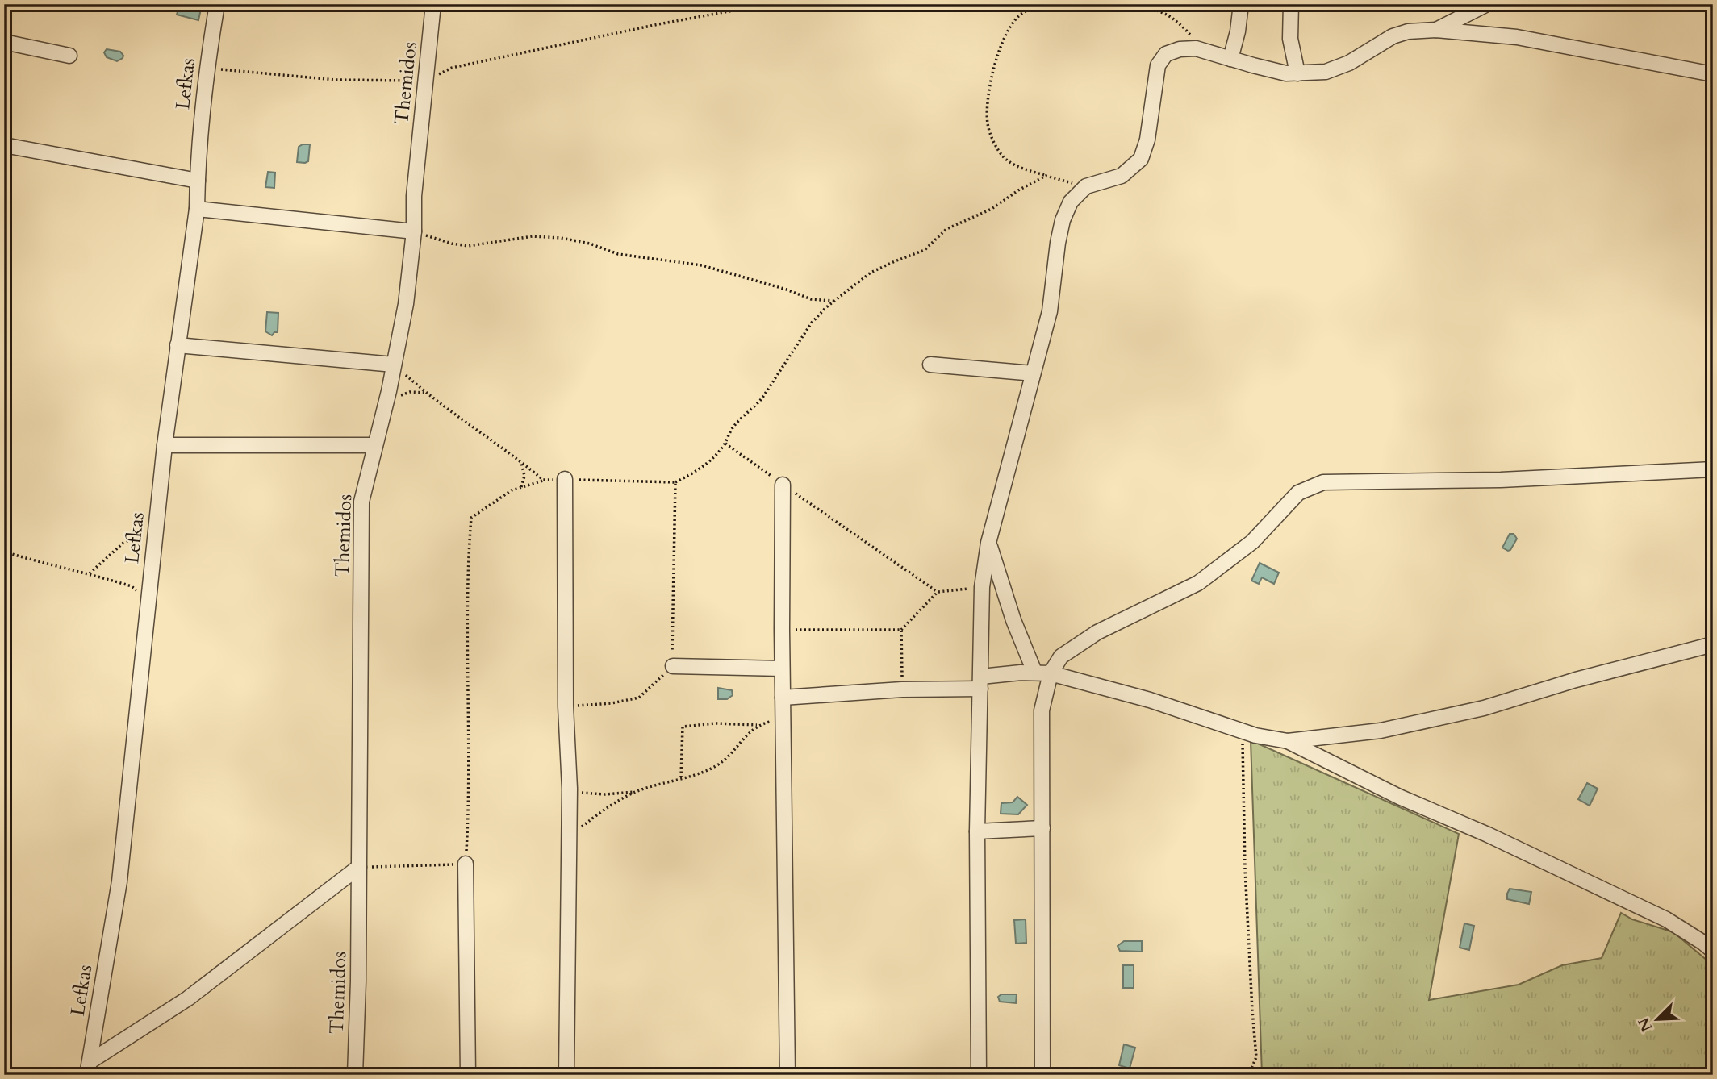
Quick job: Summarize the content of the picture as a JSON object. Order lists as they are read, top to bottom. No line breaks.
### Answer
{"streets":{"street":["Themidos","Lefkas"]},"north":"bottom left"}
